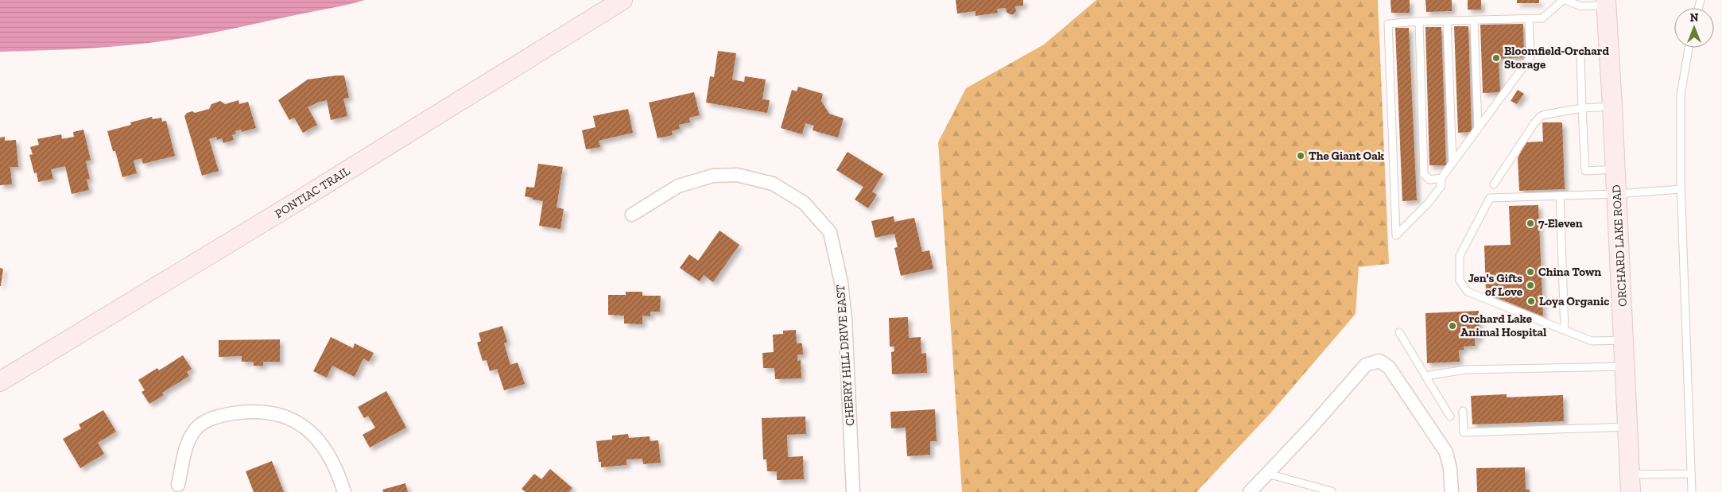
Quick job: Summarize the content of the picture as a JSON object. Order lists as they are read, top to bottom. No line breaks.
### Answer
{"streets":{"main road":["PONTIAC TRAIL","ORCHARD LAKE ROAD"],"street":["CHERRY HILL DRIVE EAST"]},"places":["Bloomfield-Orchard Storage","The Giant Oak","7-Eleven","China Town","Jen's Gifts of Love","Loya Organic","Orchard Lake Animal Hospital"],"north":"top"}
